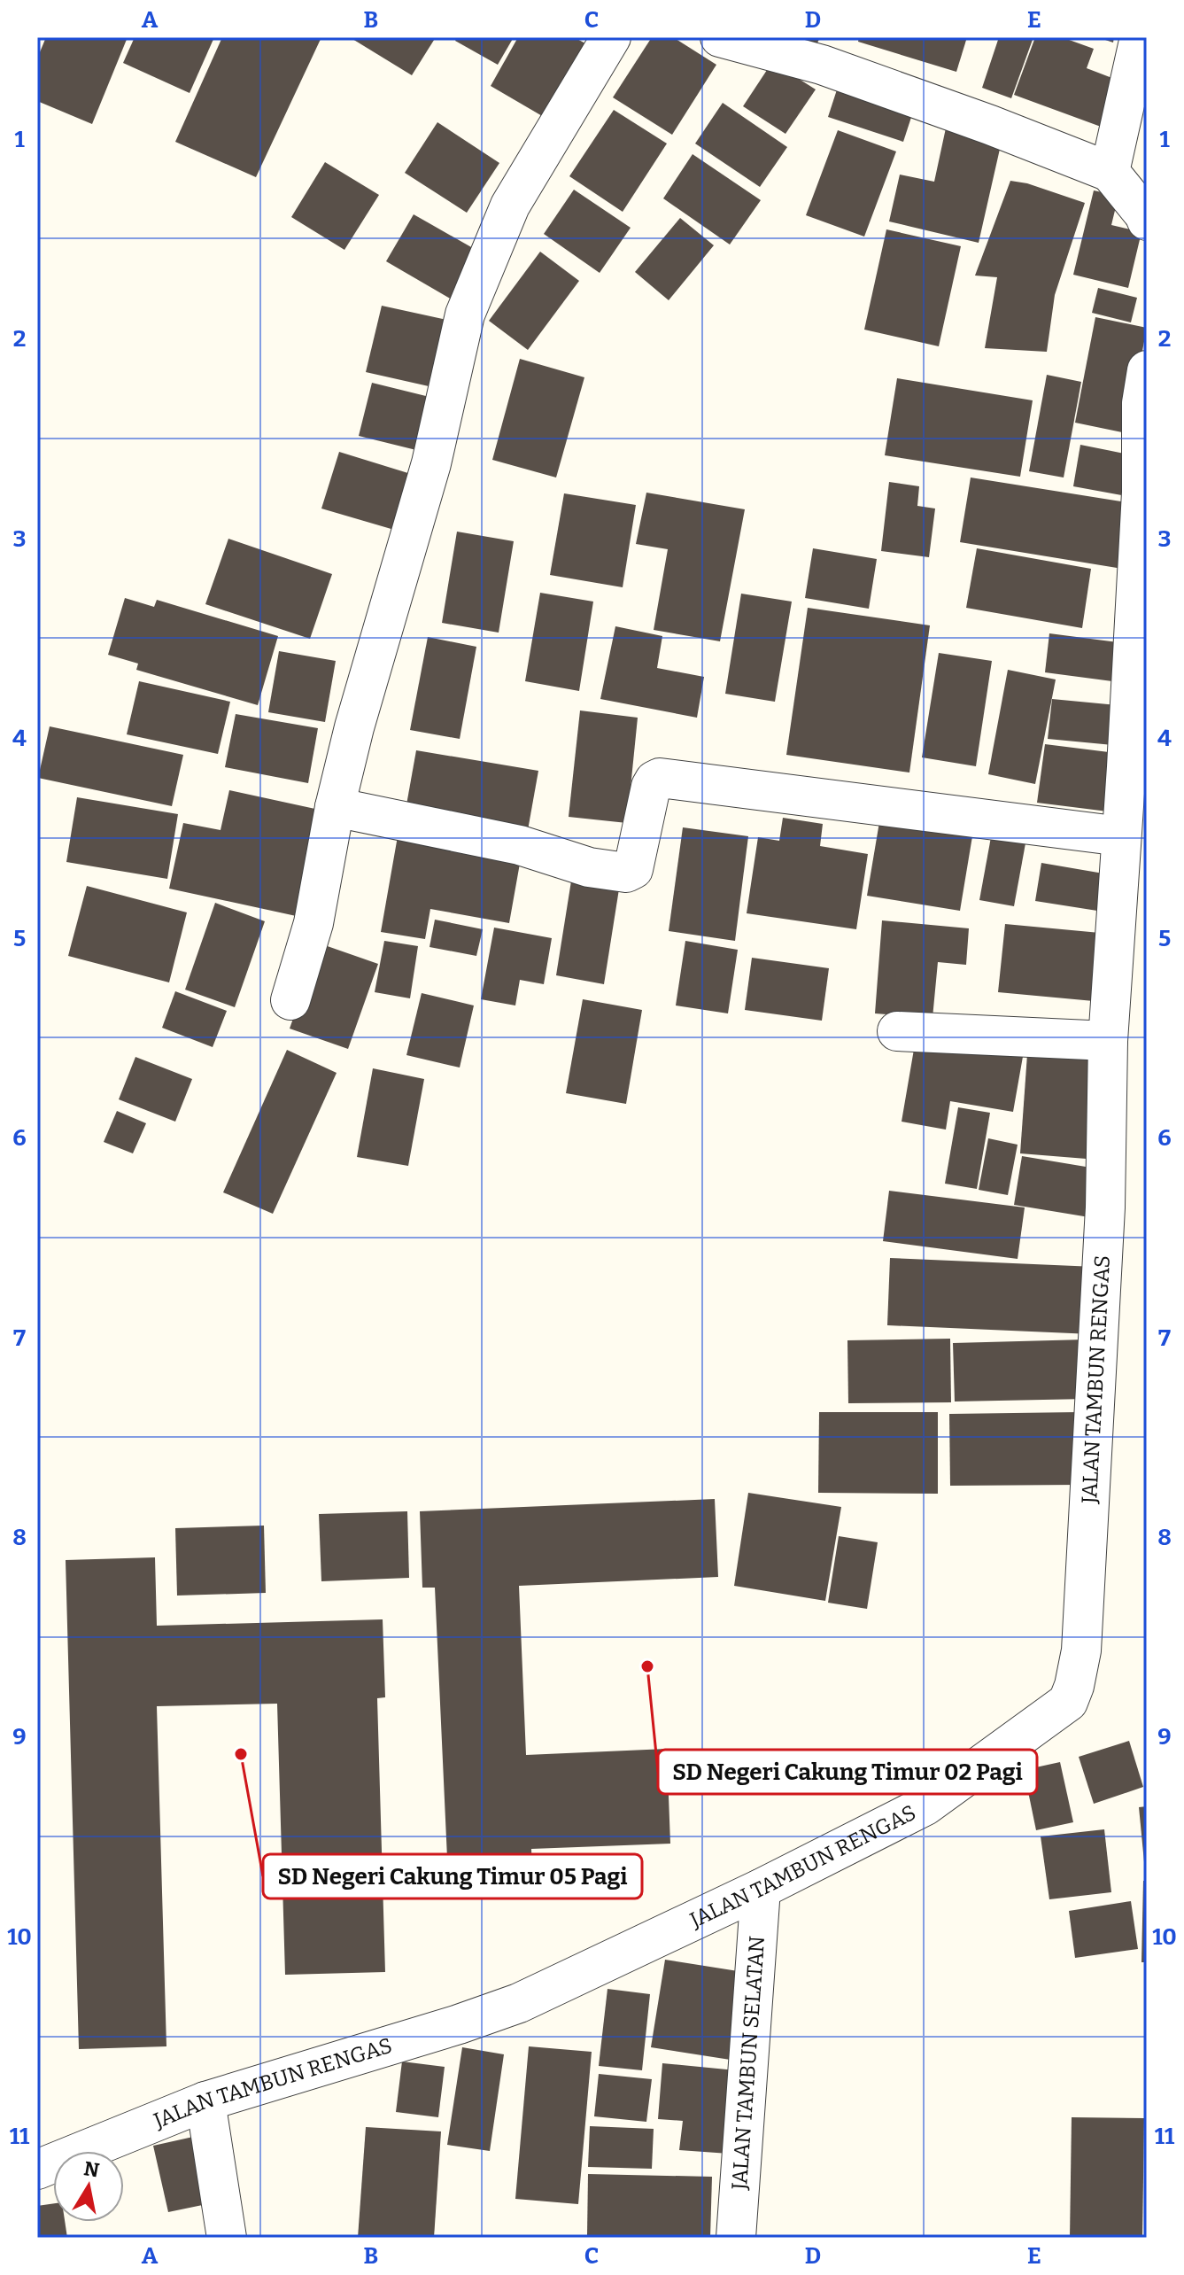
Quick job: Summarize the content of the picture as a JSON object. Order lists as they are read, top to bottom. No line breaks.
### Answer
{"streets":{"street":["JALAN TAMBUN RENGAS","JALAN TAMBUN SELATAN"]},"crossings":[["JALAN TAMBUN RENGAS","JALAN TAMBUN SELATAN"]],"places":["SD Negeri Cakung Timur 02 Pagi","SD Negeri Cakung Timur 05 Pagi"],"north":"top","grid":{"columns":["A","B","C","D","E"],"rows":["1","2","3","4","5","6","7","8","9","10","11"]}}
